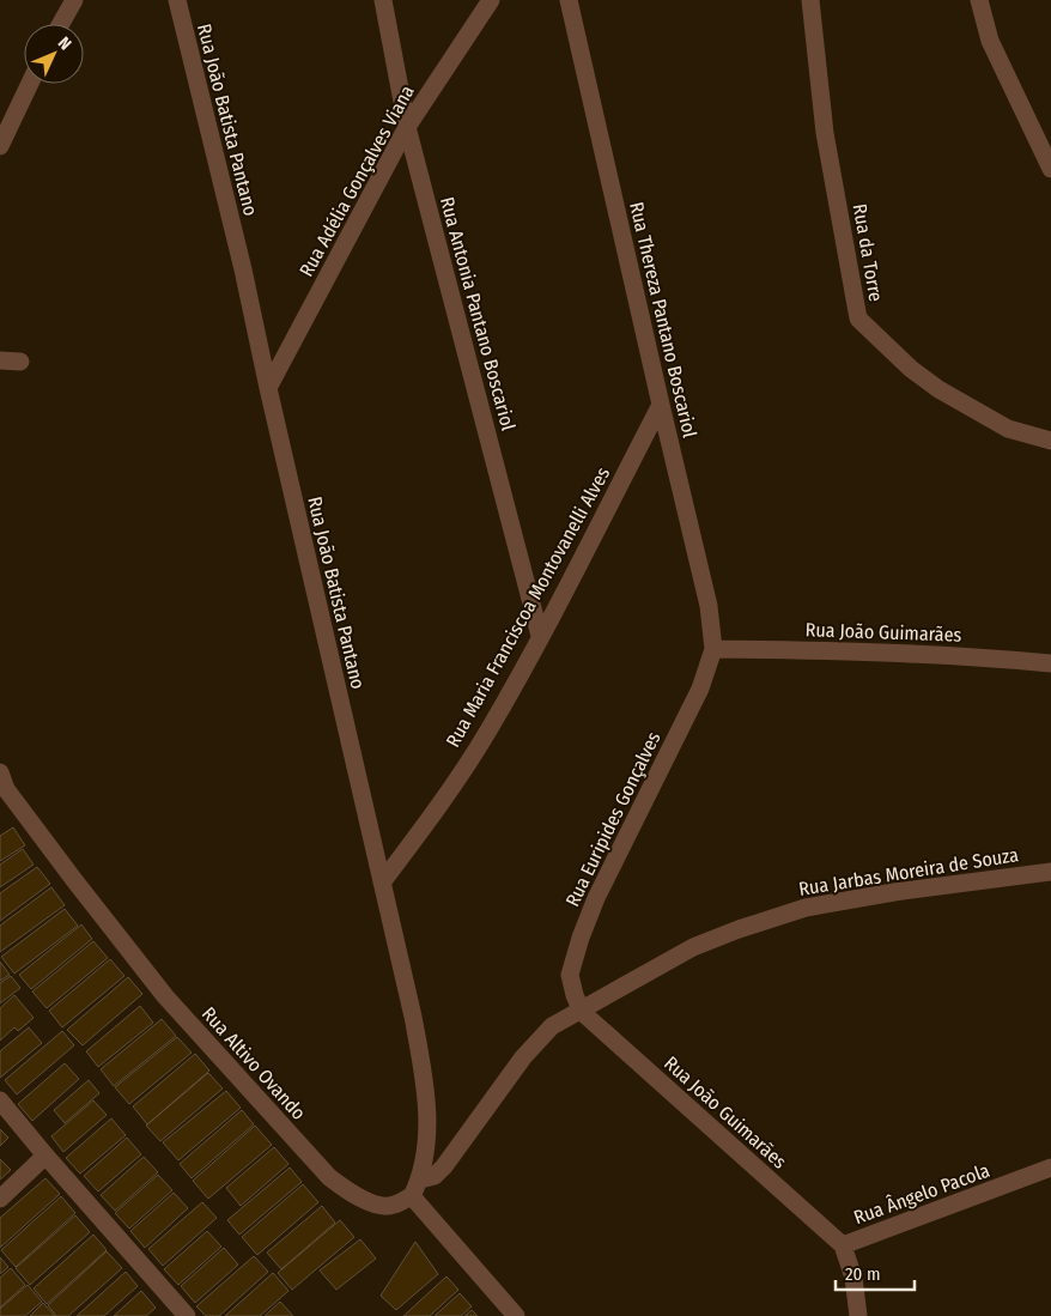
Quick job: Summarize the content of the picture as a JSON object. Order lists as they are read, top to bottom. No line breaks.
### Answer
{"streets":{"street":["Rua João Batista Pantano","Rua Adélia Gonçalves Viana","Rua da Torre","Rua Antonia Pantano Boscariol","Rua Thereza Pantano Boscariol","Rua Maria Franciscoa Montovanelli Alves","Rua João Guimarães","Rua Euripides Gonçalves","Rua Jarbas Moreira de Souza","Rua Altivo Ovando","Rua Ângelo Pacola"]},"crossings":[["Rua João Batista Pantano","Rua Adélia Gonçalves Viana"],["Rua João Batista Pantano","Rua Maria Franciscoa Montovanelli Alves"],["Rua João Batista Pantano","Rua Jarbas Moreira de Souza"],["Rua João Batista Pantano","Rua Altivo Ovando"],["Rua Adélia Gonçalves Viana","Rua Antonia Pantano Boscariol"],["Rua Antonia Pantano Boscariol","Rua Maria Franciscoa Montovanelli Alves"],["Rua Thereza Pantano Boscariol","Rua Maria Franciscoa Montovanelli Alves"],["Rua Thereza Pantano Boscariol","Rua João Guimarães"],["Rua Thereza Pantano Boscariol","Rua Euripides Gonçalves"],["Rua João Guimarães","Rua Euripides Gonçalves"],["Rua João Guimarães","Rua Jarbas Moreira de Souza"],["Rua João Guimarães","Rua Ângelo Pacola"],["Rua Euripides Gonçalves","Rua Jarbas Moreira de Souza"]],"scale_bar":"20 m","north":"top right"}
